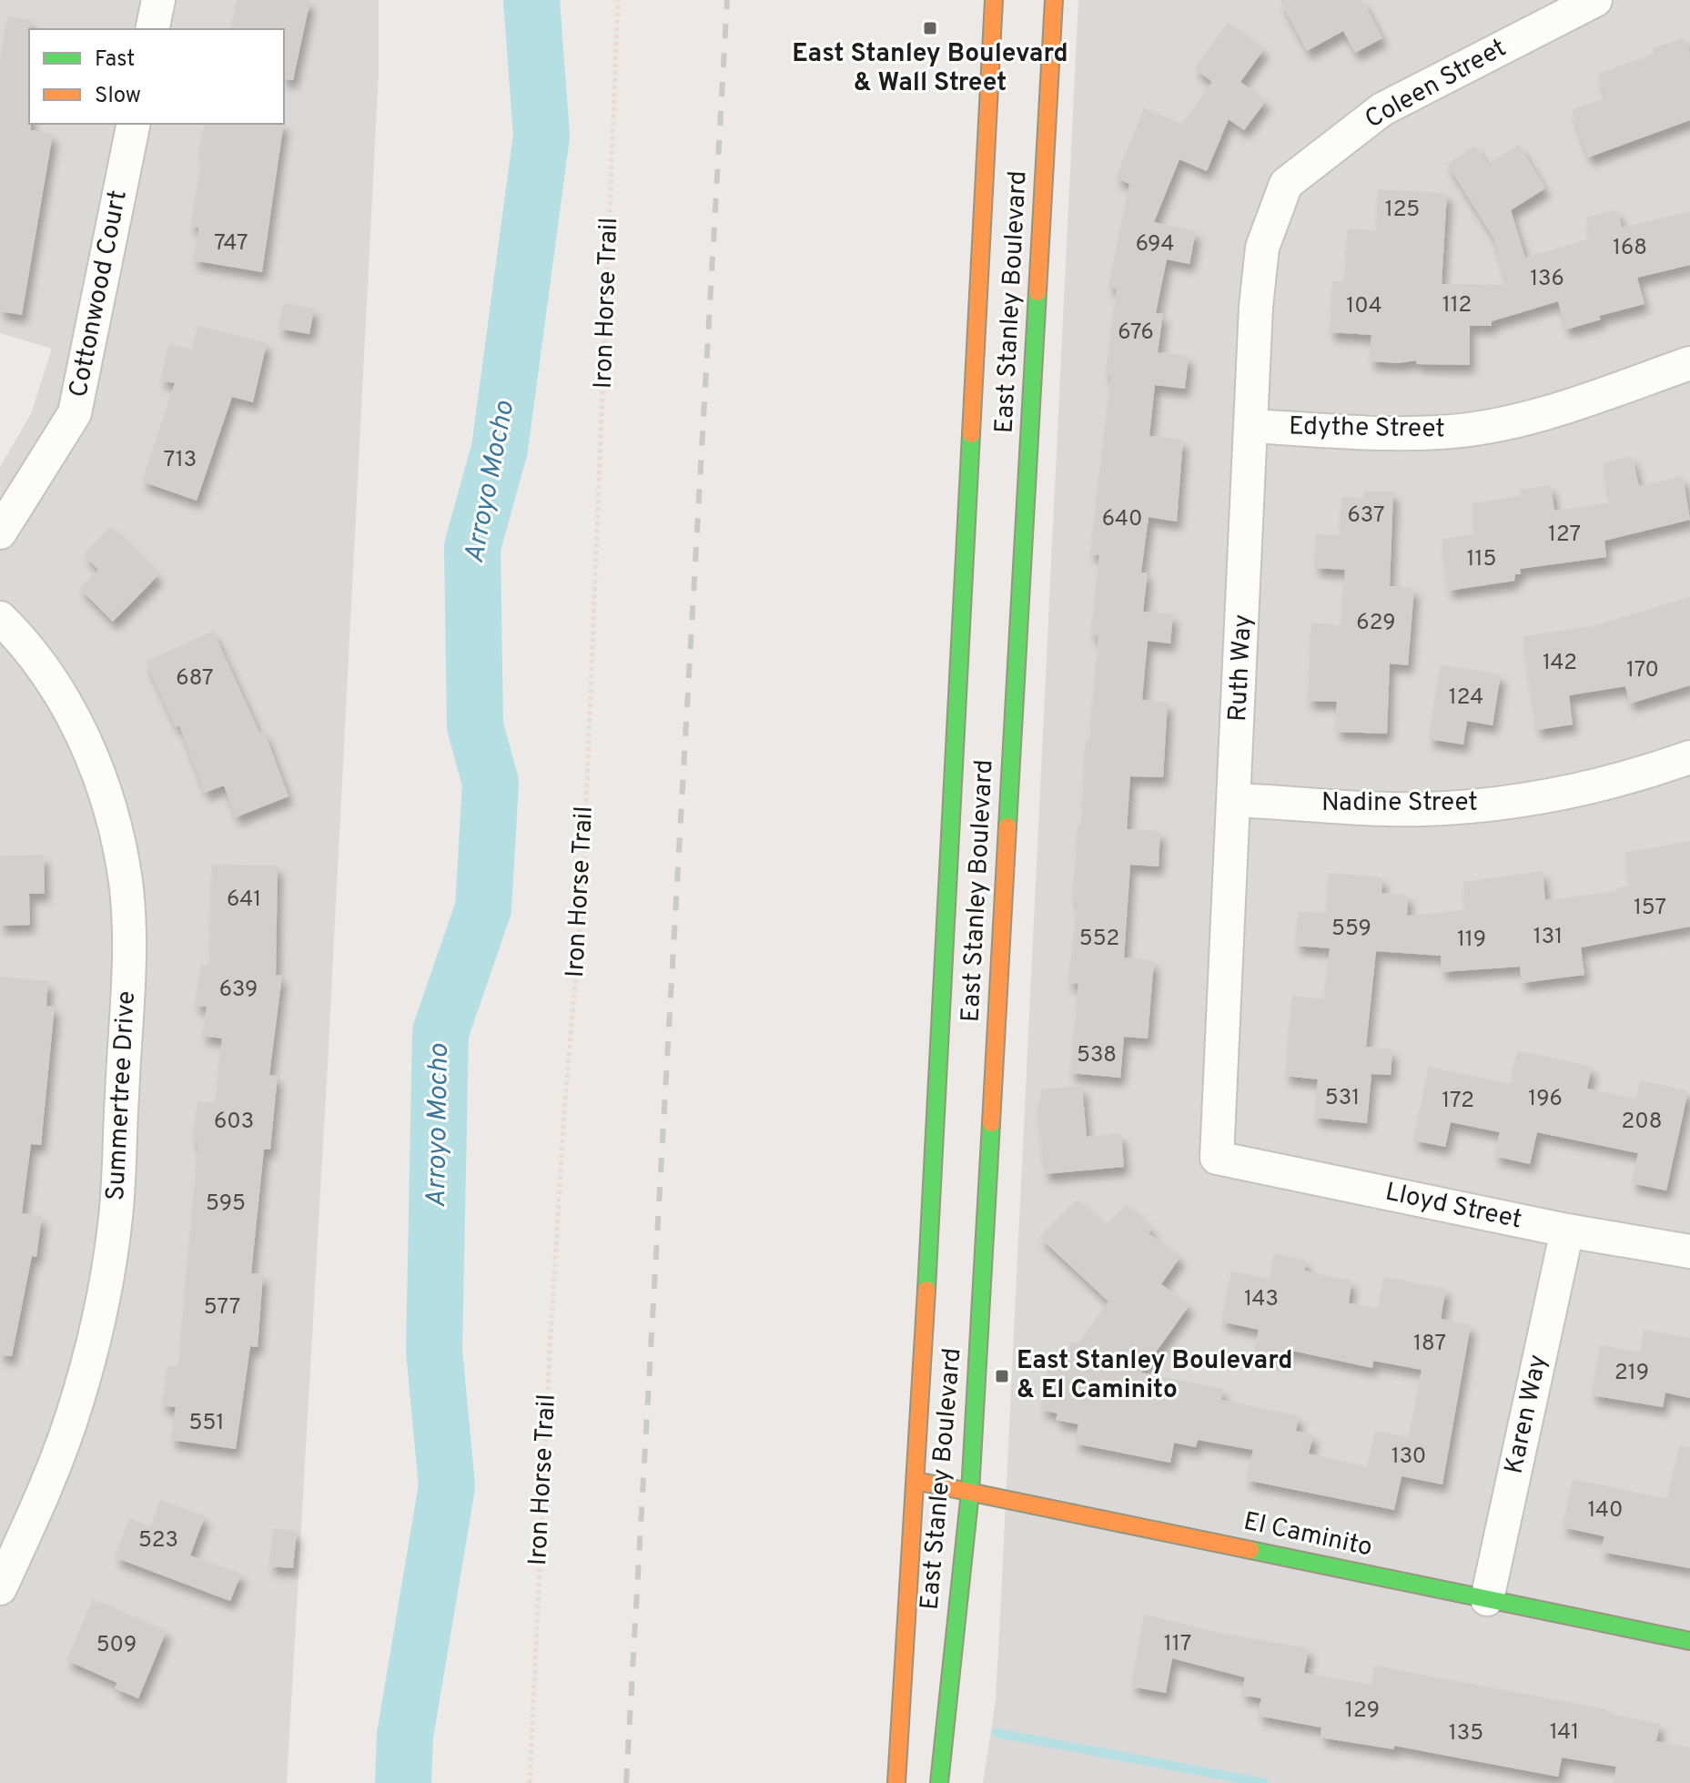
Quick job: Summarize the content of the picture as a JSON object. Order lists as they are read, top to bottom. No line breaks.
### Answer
{"streets":{"main road":["East Stanley Boulevard","El Caminito"],"street":["Coleen Street","Cottonwood Court","Edythe Street","Ruth Way","Nadine Street","Summertree Drive","Lloyd Street","Karen Way"],"path":["Iron Horse Trail"]},"crossings":[["Coleen Street","Ruth Way"],["East Stanley Boulevard","El Caminito"],["Edythe Street","Ruth Way"],["Ruth Way","Nadine Street"],["Ruth Way","Lloyd Street"],["Lloyd Street","Karen Way"],["Karen Way","El Caminito"]],"water":["Arroyo Mocho"],"places":{"transit":["East Stanley Boulevard & Wall Street","East Stanley Boulevard & El Caminito"]},"house_numbers":["125","747","694","168","136","112","104","676","713","637","640","127","115","629","142","170","687","124","641","157","559","131","552","119","639","538","531","196","172","603","208","595","143","577","187","219","551","130","140","523","117","509","129","141","135"],"legend":["Fast","Slow"]}
